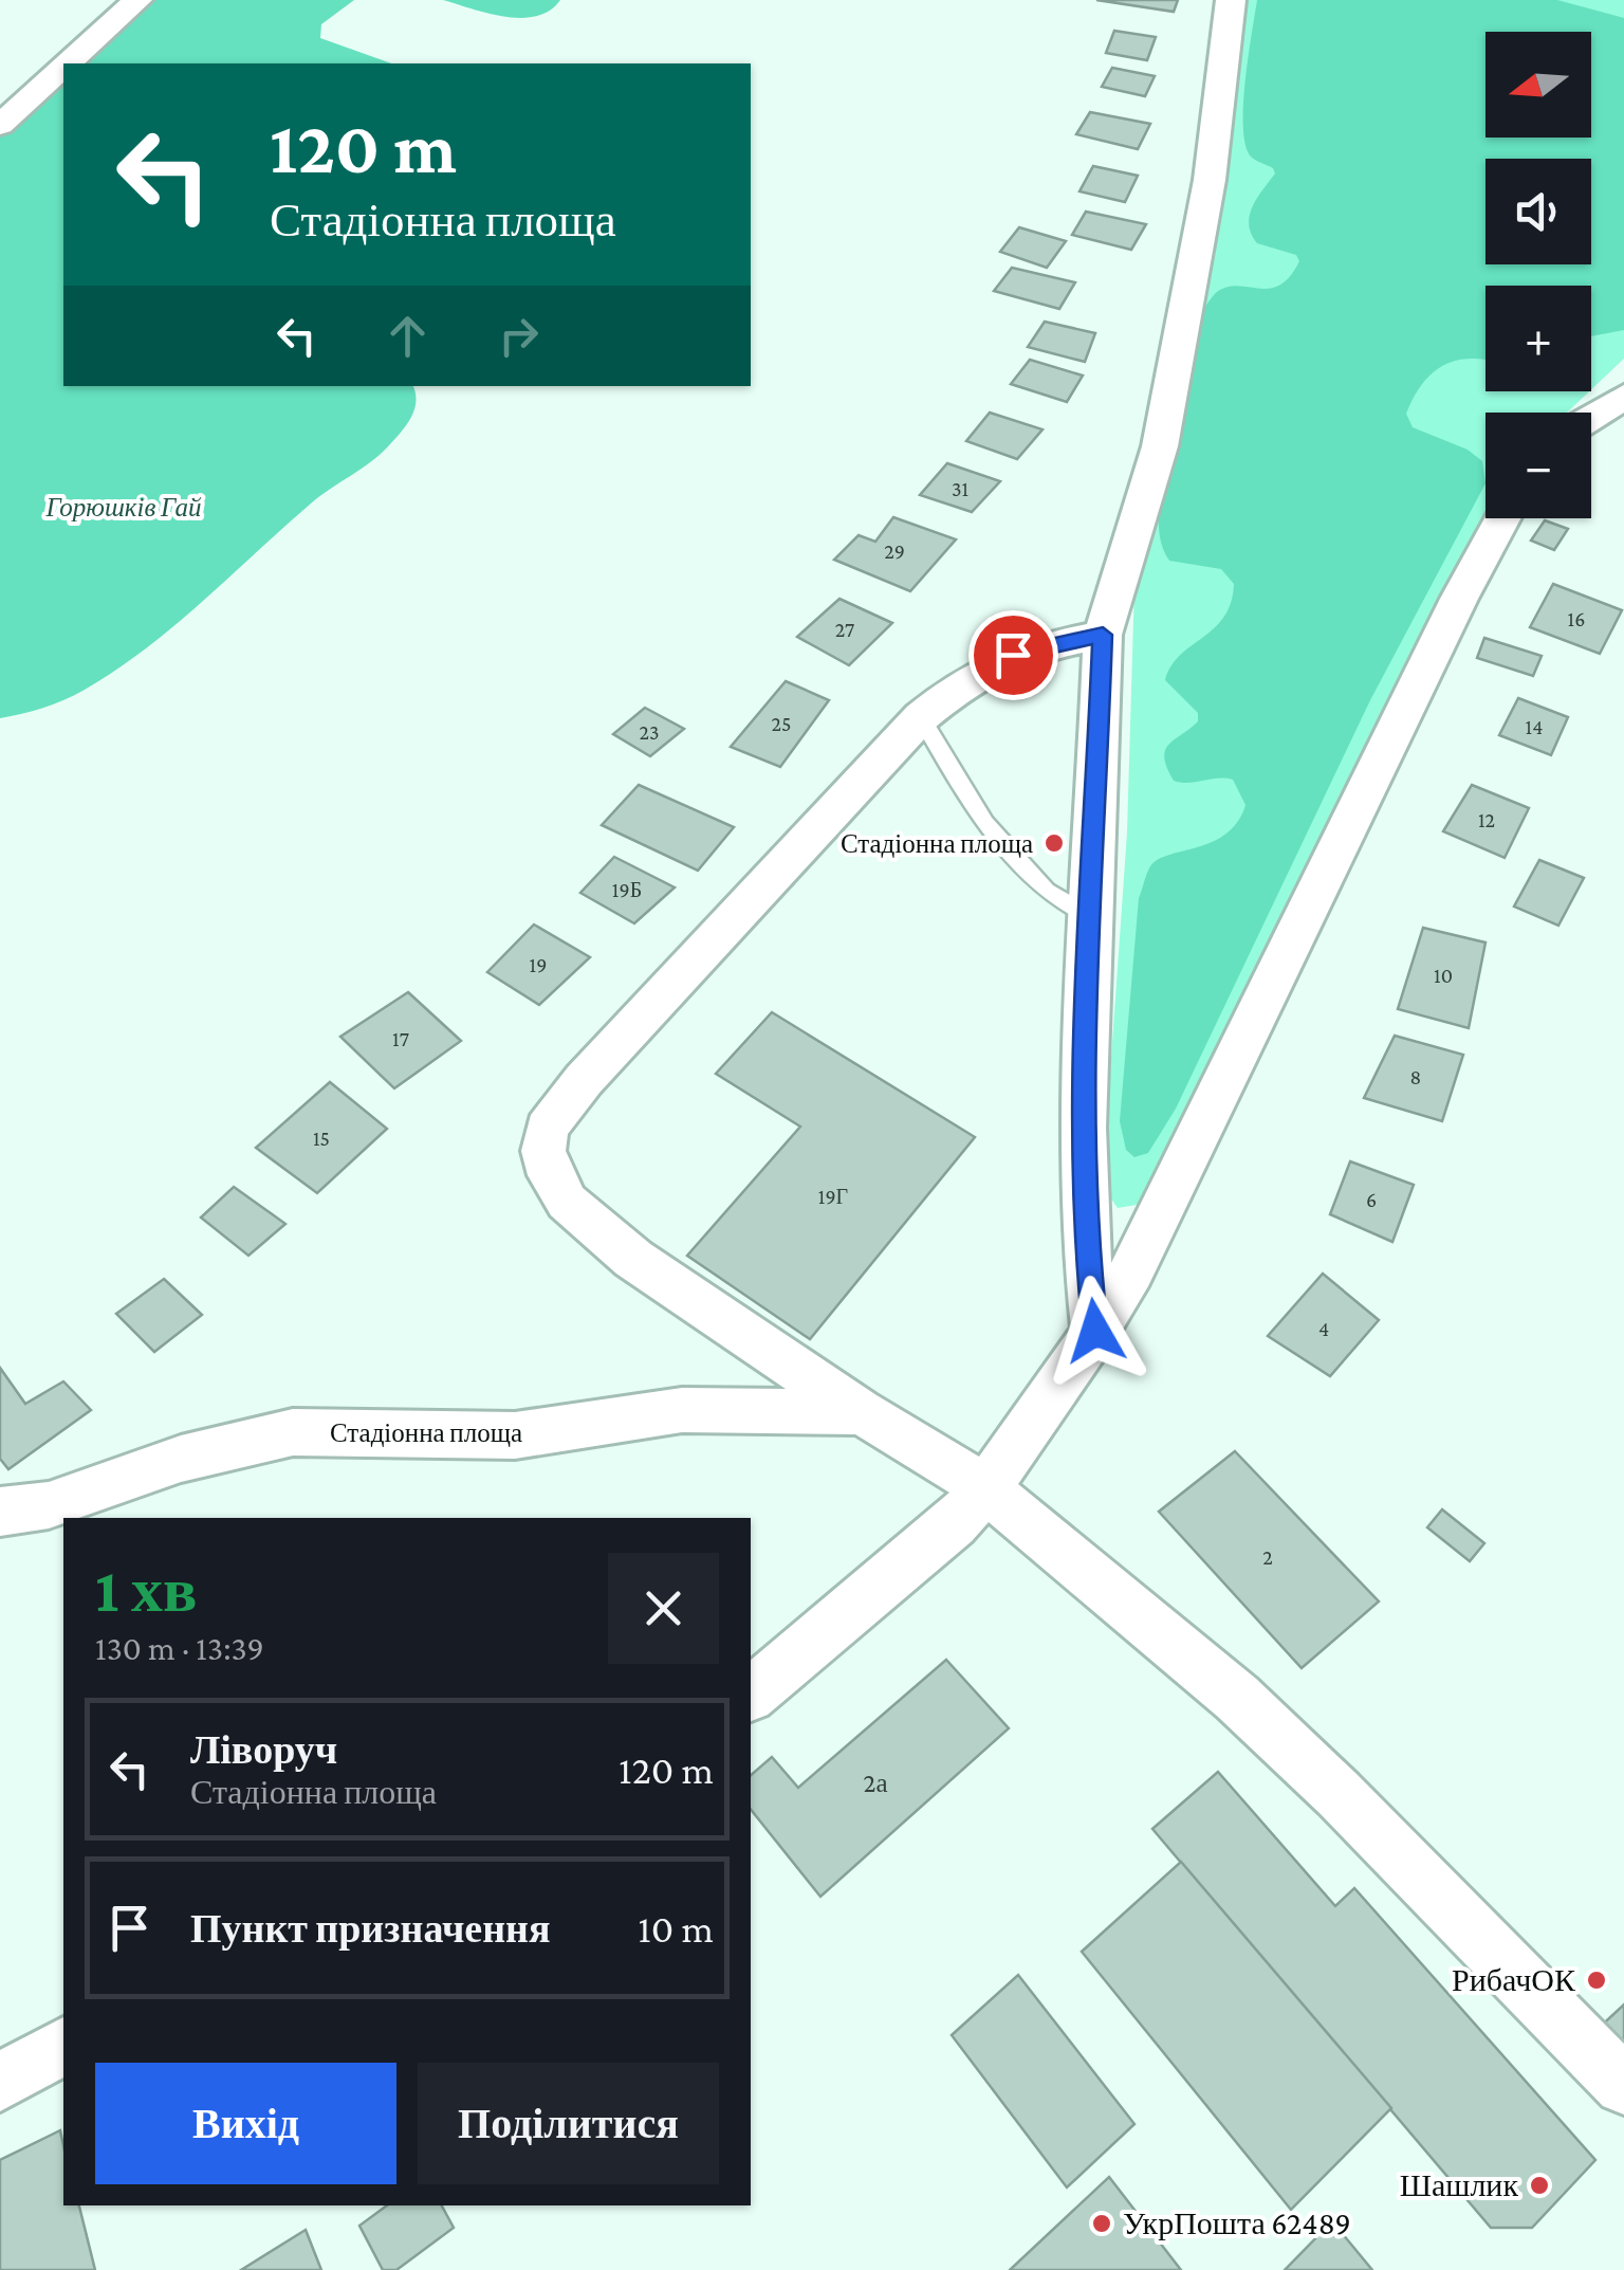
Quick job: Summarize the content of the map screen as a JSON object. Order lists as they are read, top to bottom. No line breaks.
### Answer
{"streets":{"street":["Стадіонна площа"]},"parks":["Горюшків Гай"],"places":["Стадіонна площа","РибачОК","Шашлик","УкрПошта 62489"],"house_numbers":["31","29","16","27","25","14","23","12","19Б","19","10","17","8","15","19Г","6","4","2","2а"],"north":"left","page":{"map_buttons":["+","−"],"turn":["120 m","Стадіонна площа"],"heading":["1 хв","130 m · 13:39"],"list":[{"name":"Ліворуч","note":"Стадіонна площа","value":"120 m"},{"name":"Пункт призначення","value":"10 m"}],"buttons":["Вихід","Поділитися"]}}
